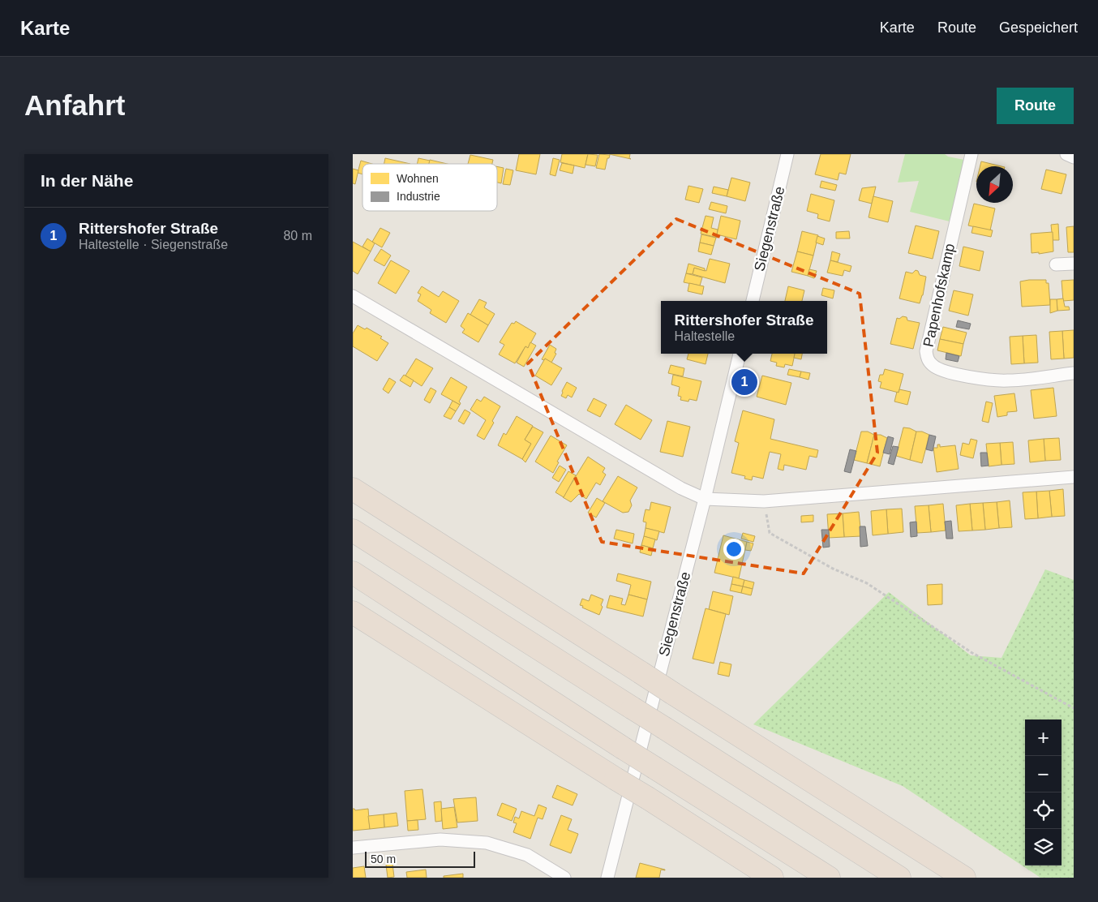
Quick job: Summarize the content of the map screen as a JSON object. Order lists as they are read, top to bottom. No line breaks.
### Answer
{"streets":{"street":["Siegenstraße","Papenhofskamp"]},"legend":["Wohnen","Industrie"],"scale_bar":"50 m","north":"bottom left","page":{"header":"Karte","nav":["Karte","Route","Gespeichert"],"buttons":"Route","title":"Anfahrt","heading":"In der Nähe","list":[{"mark":"1","name":"Rittershofer Straße","note":"Haltestelle · Siegenstraße","value":"80 m"}],"popup":["Rittershofer Straße","Haltestelle"],"pins":"1","map_buttons":["+","−"],"scale":"50 m"}}
